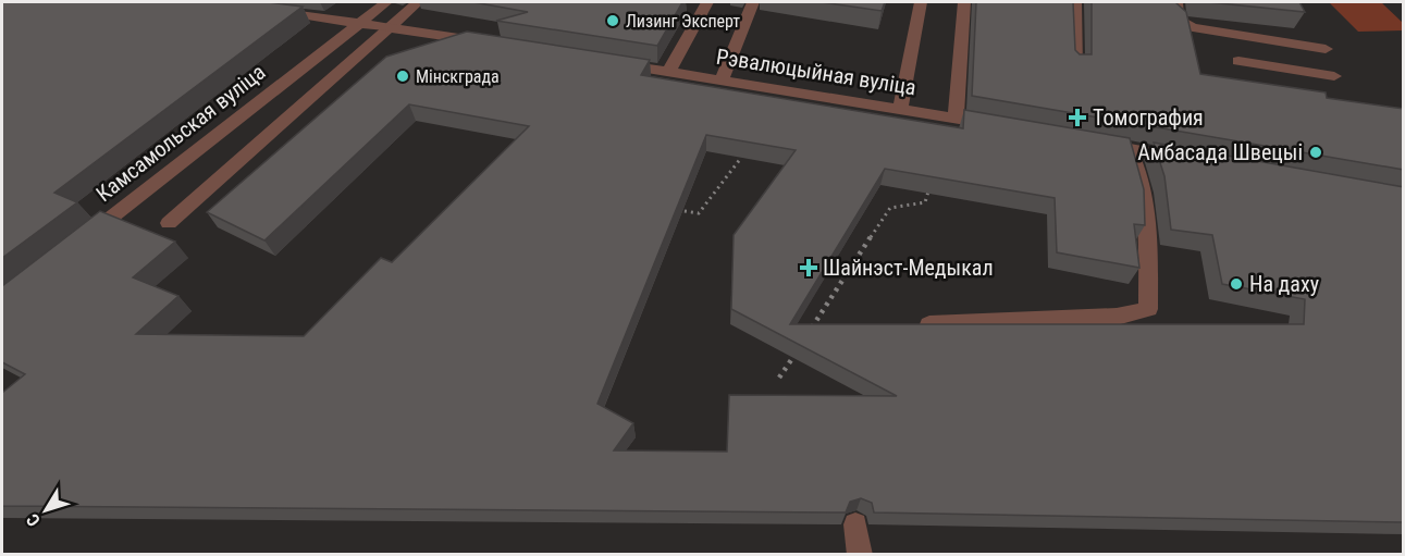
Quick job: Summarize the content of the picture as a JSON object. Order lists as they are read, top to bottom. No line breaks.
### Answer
{"streets":{"street":["Рэвалюцыйная вуліца","Камсамольская вуліца"]},"places":{"other":["Лизинг Эксперт","Мінскграда","Амбасада Швецыі","На даху"],"health":["Томография","Шайнэст-Медыкал"]},"north":"bottom left"}
